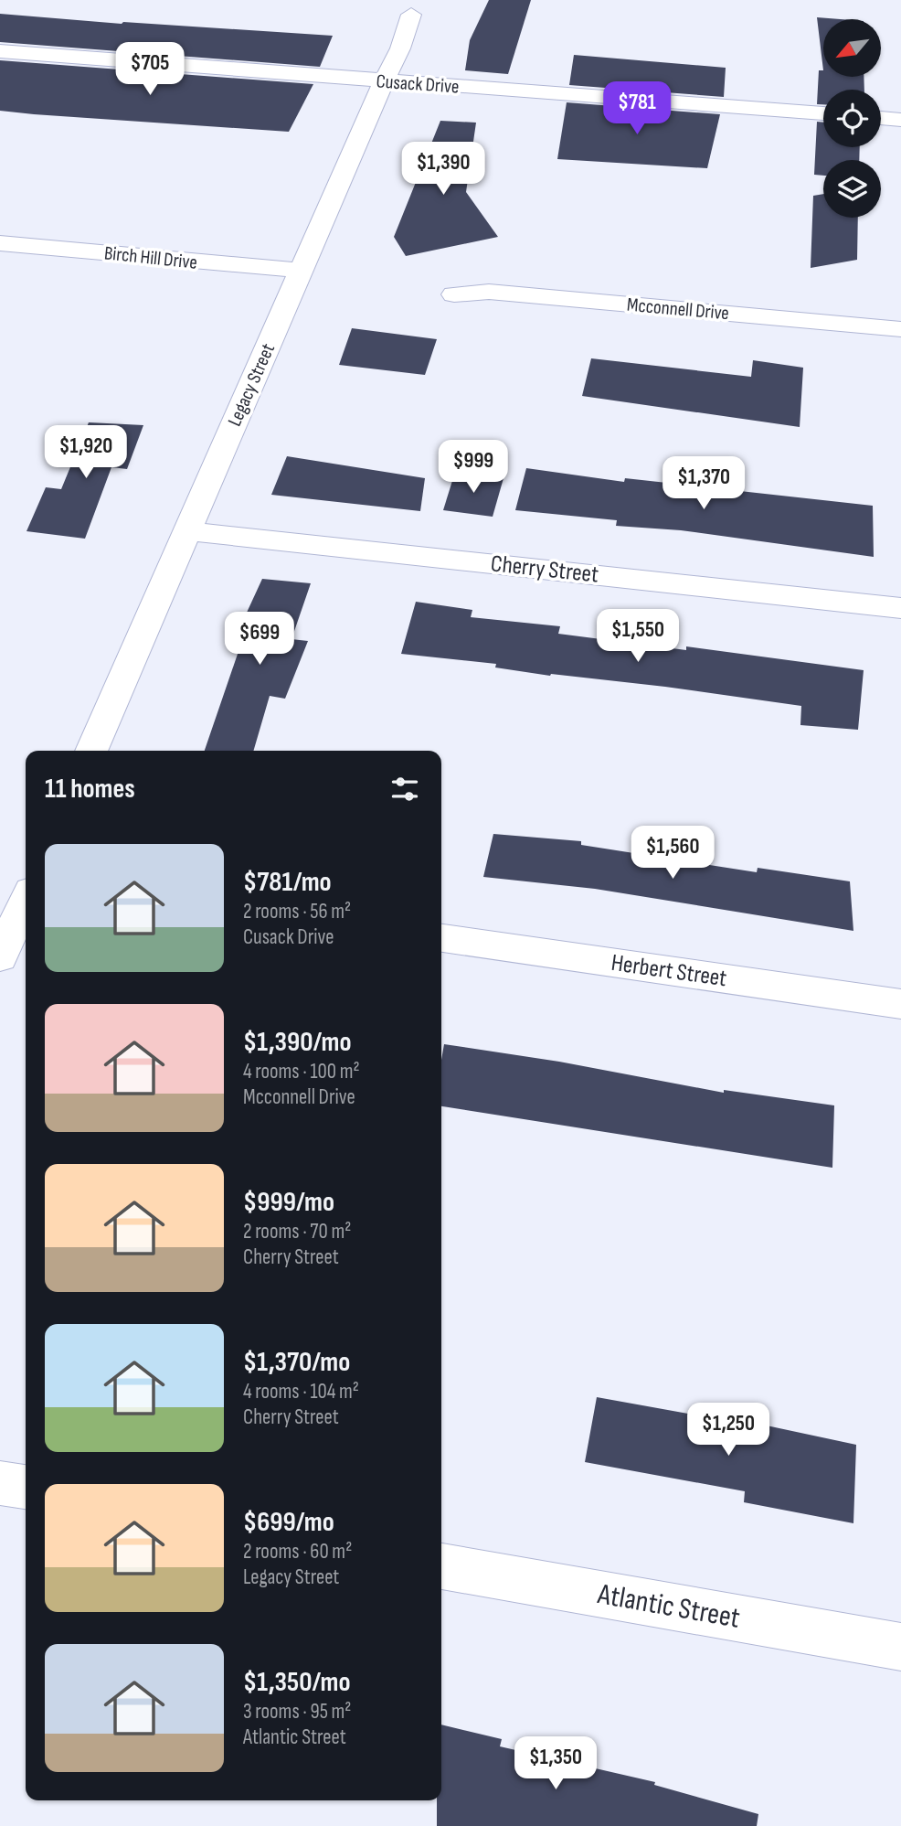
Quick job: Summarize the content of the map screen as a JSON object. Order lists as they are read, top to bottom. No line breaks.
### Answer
{"streets":{"street":["Cusack Drive","Birch Hill Drive","Mcconnell Drive","Legacy Street","Cherry Street","Herbert Street","Atlantic Street"]},"crossings":[["Cusack Drive","Legacy Street"],["Birch Hill Drive","Legacy Street"],["Legacy Street","Cherry Street"]],"north":"bottom left","page":{"price":["$705","$781","$1,390","$1,920","$999","$1,370","$1,550","$699","$1,560","$1,250","$1,350"],"heading":"11 homes","list":[{"name":"$781/mo","note":"2 rooms · 56 m² · Cusack Drive"},{"name":"$1,390/mo","note":"4 rooms · 100 m² · Mcconnell Drive"},{"name":"$999/mo","note":"2 rooms · 70 m² · Cherry Street"},{"name":"$1,370/mo","note":"4 rooms · 104 m² · Cherry Street"},{"name":"$699/mo","note":"2 rooms · 60 m² · Legacy Street"},{"name":"$1,350/mo","note":"3 rooms · 95 m² · Atlantic Street"}]}}
